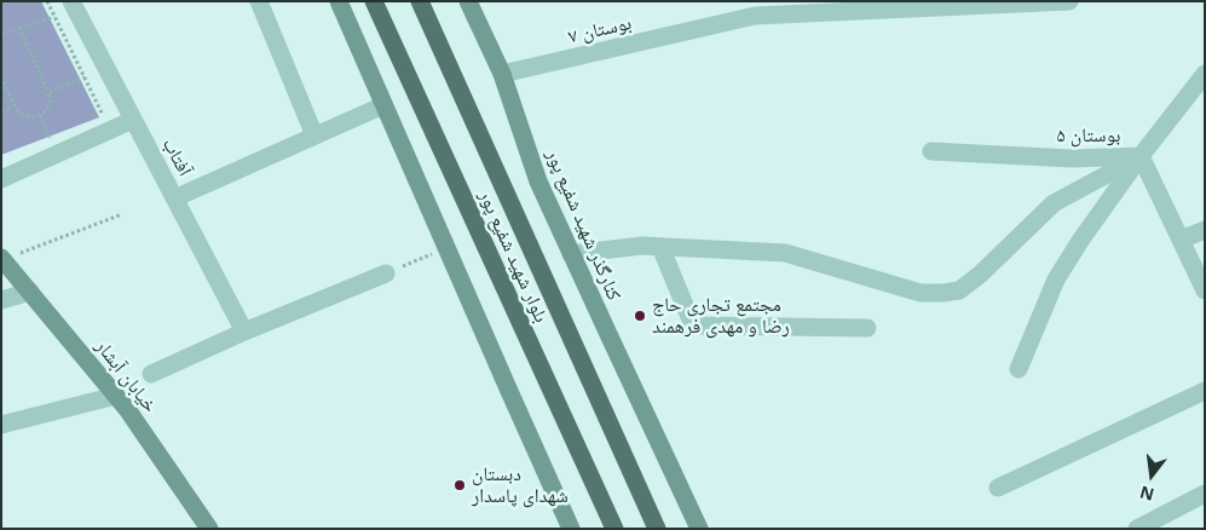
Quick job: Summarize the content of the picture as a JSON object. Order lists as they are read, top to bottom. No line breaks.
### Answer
{"streets":{"main road":["کنارگذر شهید شفیع پور","بلوار شهید شفیع پور","خیابان آبشار"],"street":["بوستان ۷","بوستان ۵","آفتاب"]},"crossings":[["بوستان ۷","کنارگذر شهید شفیع پور"]],"places":["مجتمع تجاری حاج رضا و مهدی فرهمند","دبستان شهدای پاسدار"],"north":"bottom"}
